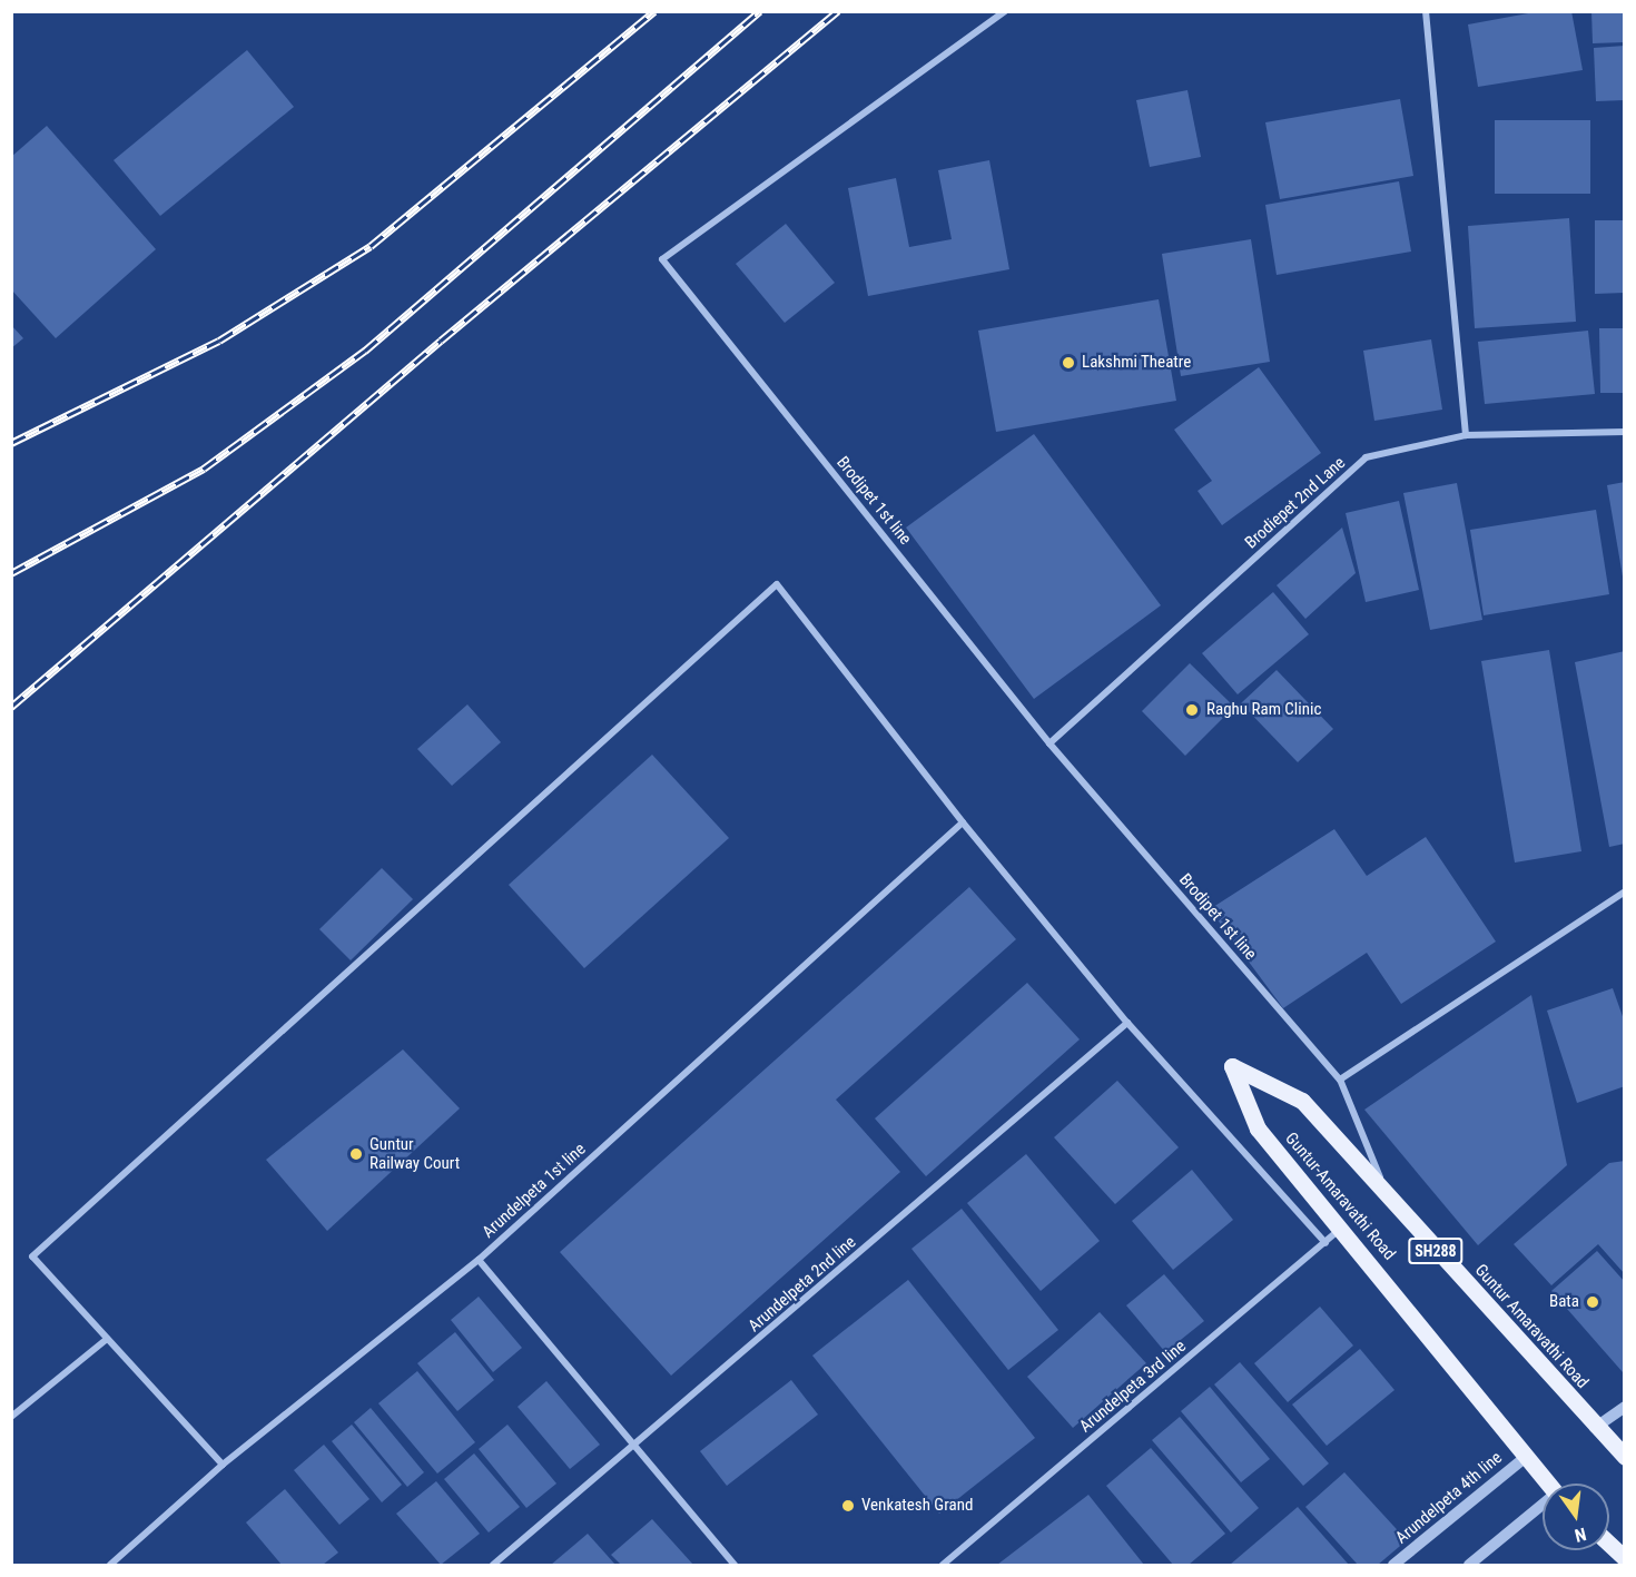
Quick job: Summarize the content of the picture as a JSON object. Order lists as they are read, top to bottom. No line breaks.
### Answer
{"streets":{"main road":["Guntur-Amaravathi Road","SH288","Guntur Amaravathi Road"],"street":["Brodipet 1st line","Brodiepet 2nd Lane","Arundelpeta 1st line","Arundelpeta 2nd line","Arundelpeta 3rd line","Arundelpeta 4th line"]},"crossings":[["Brodipet 1st line","Brodiepet 2nd Lane"],["Brodipet 1st line","Guntur Amaravathi Road"],["Guntur-Amaravathi Road","Guntur Amaravathi Road"],["Guntur-Amaravathi Road","Arundelpeta 3rd line"],["Guntur-Amaravathi Road","Arundelpeta 4th line"]],"places":["Lakshmi Theatre","Raghu Ram Clinic","Guntur Railway Court","Bata","Venkatesh Grand"],"north":"bottom"}
